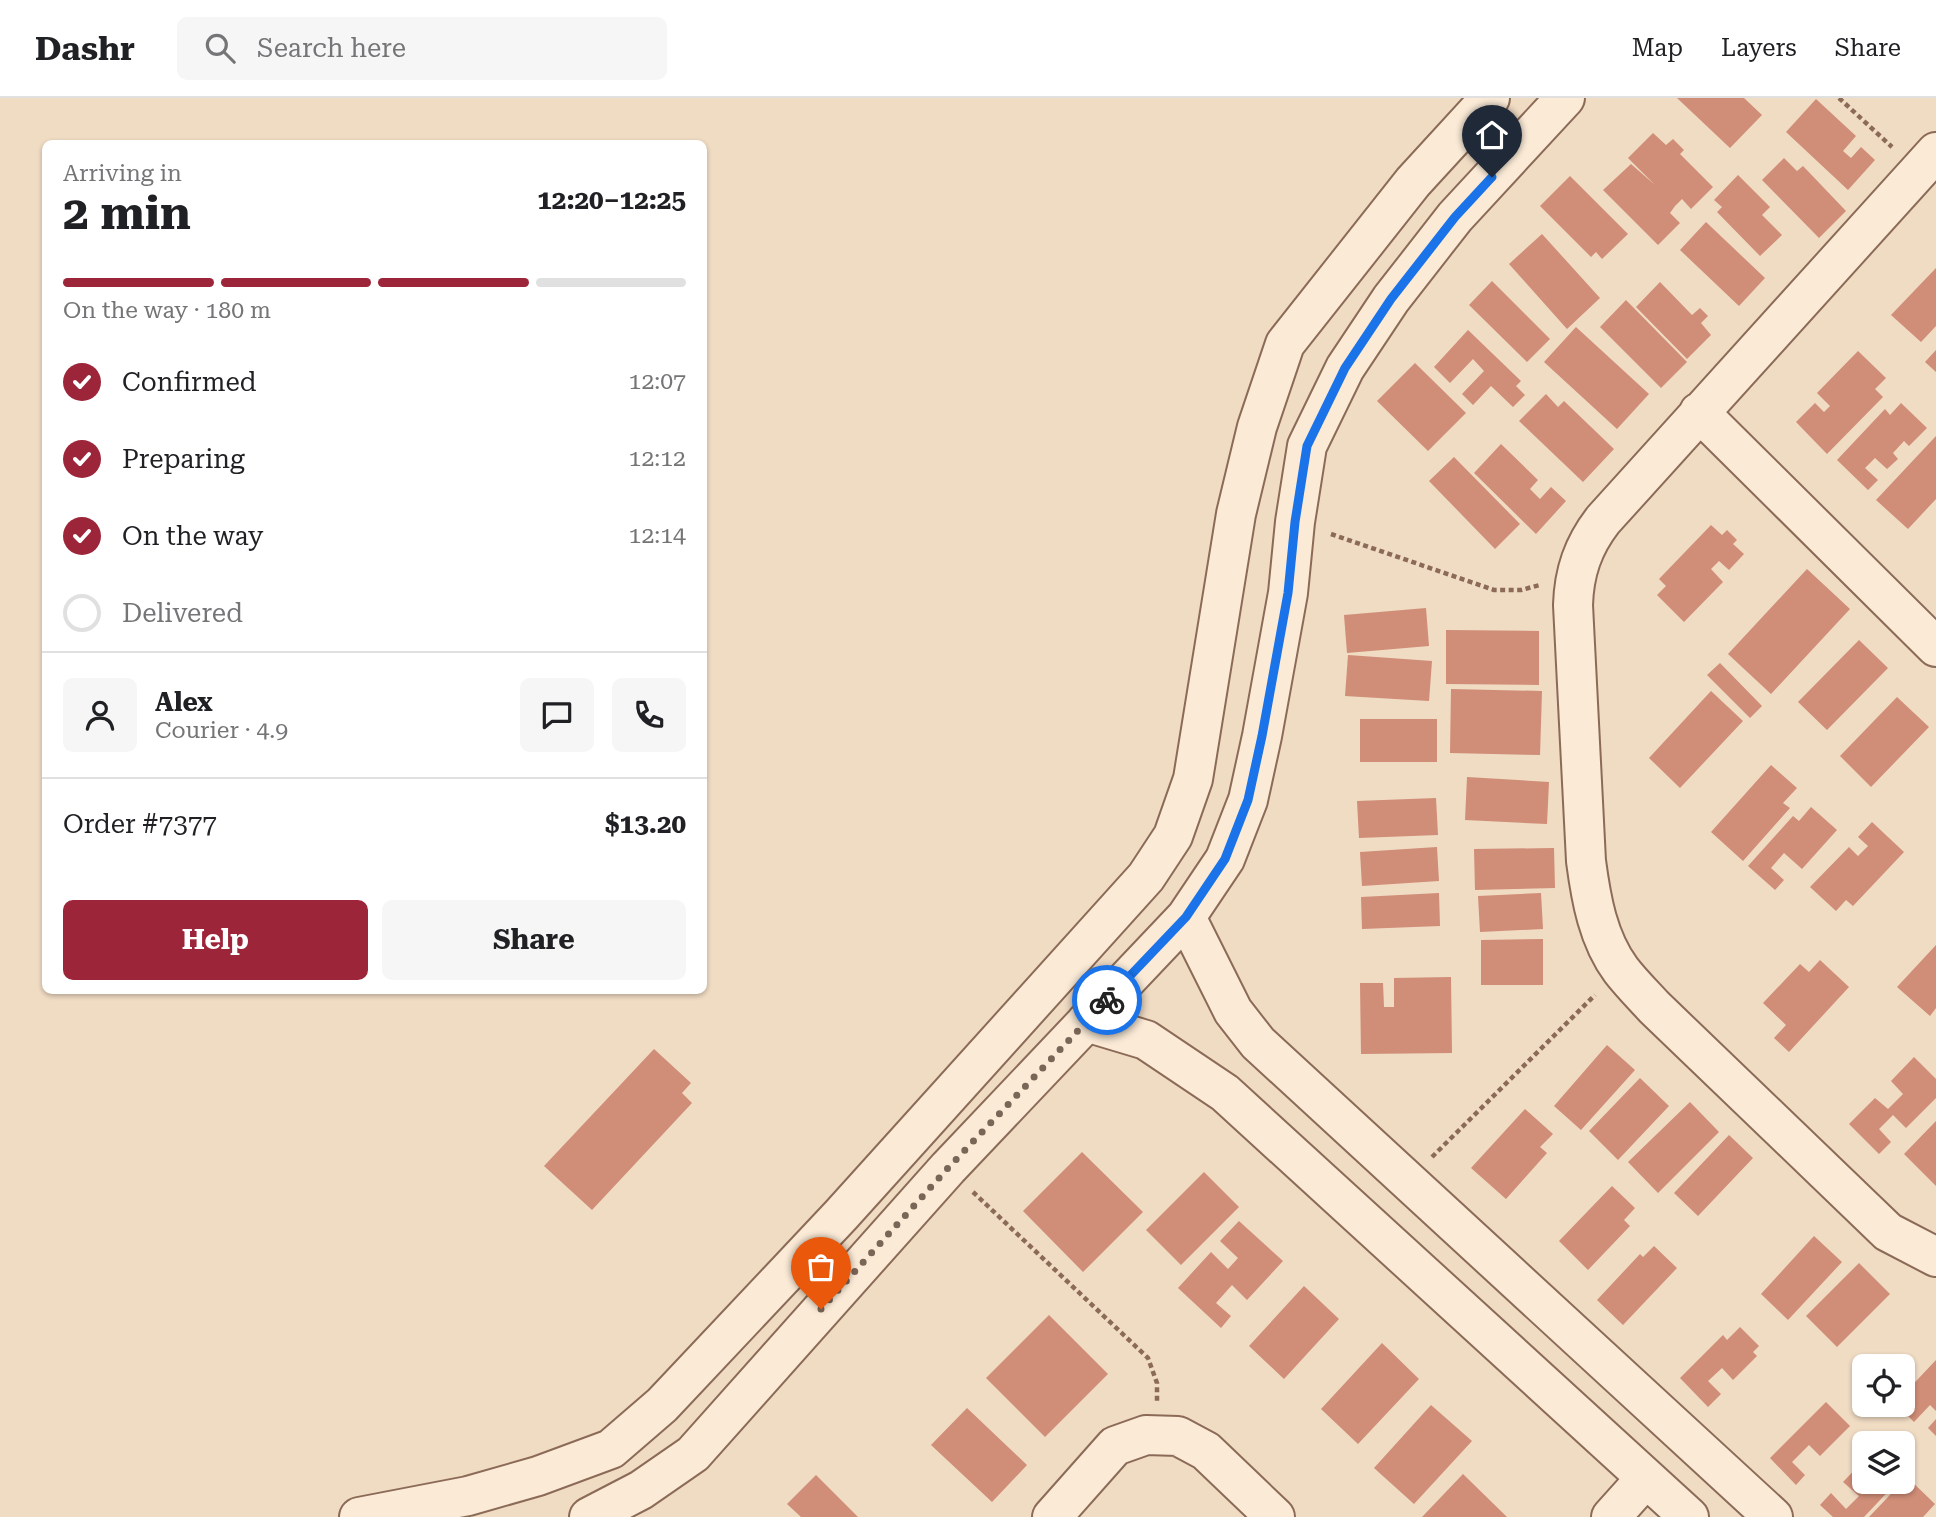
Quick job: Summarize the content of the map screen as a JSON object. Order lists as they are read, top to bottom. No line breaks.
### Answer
{"page":{"header":"Dashr","search":"Search here","nav":["Map","Layers","Share"],"heading":["2 min","Arriving in","12:20–12:25"],"panel":["Alex","Courier · 4.9","Order #7377","$13.20"],"bar":"On the way · 180 m","list":[["Confirmed","12:07"],["Preparing","12:12"],["On the way","12:14"],"Delivered"],"buttons":["Help","Share"]}}
